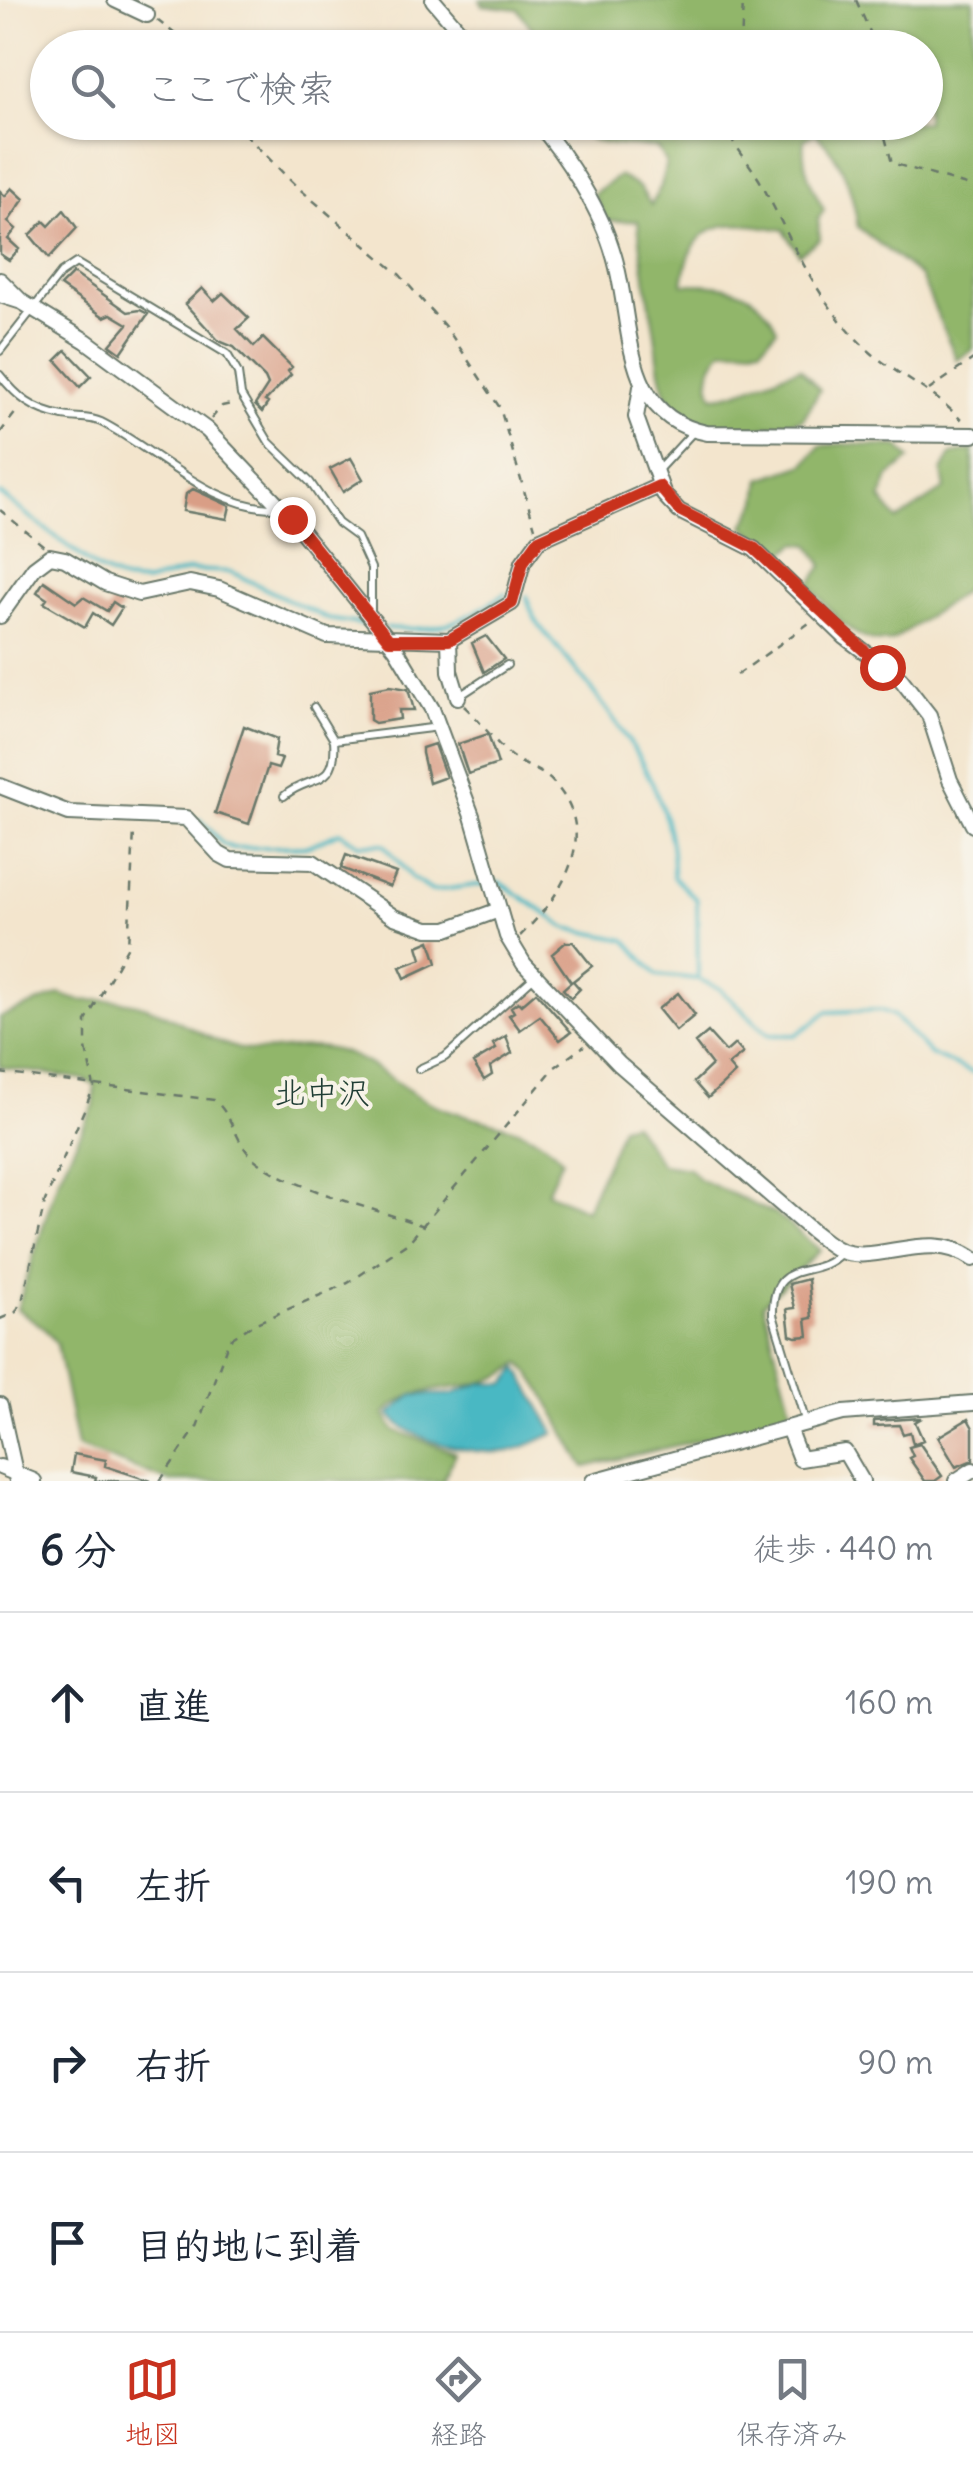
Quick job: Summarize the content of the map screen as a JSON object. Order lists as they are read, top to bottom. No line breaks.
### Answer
{"districts":["北中沢"],"page":{"search":"ここで検索","heading":["6 分","徒歩 · 440 m"],"list":[["直進","160 m"],["左折","190 m"],["右折","90 m"],"目的地に到着"],"nav":["地図","経路","保存済み"]}}
